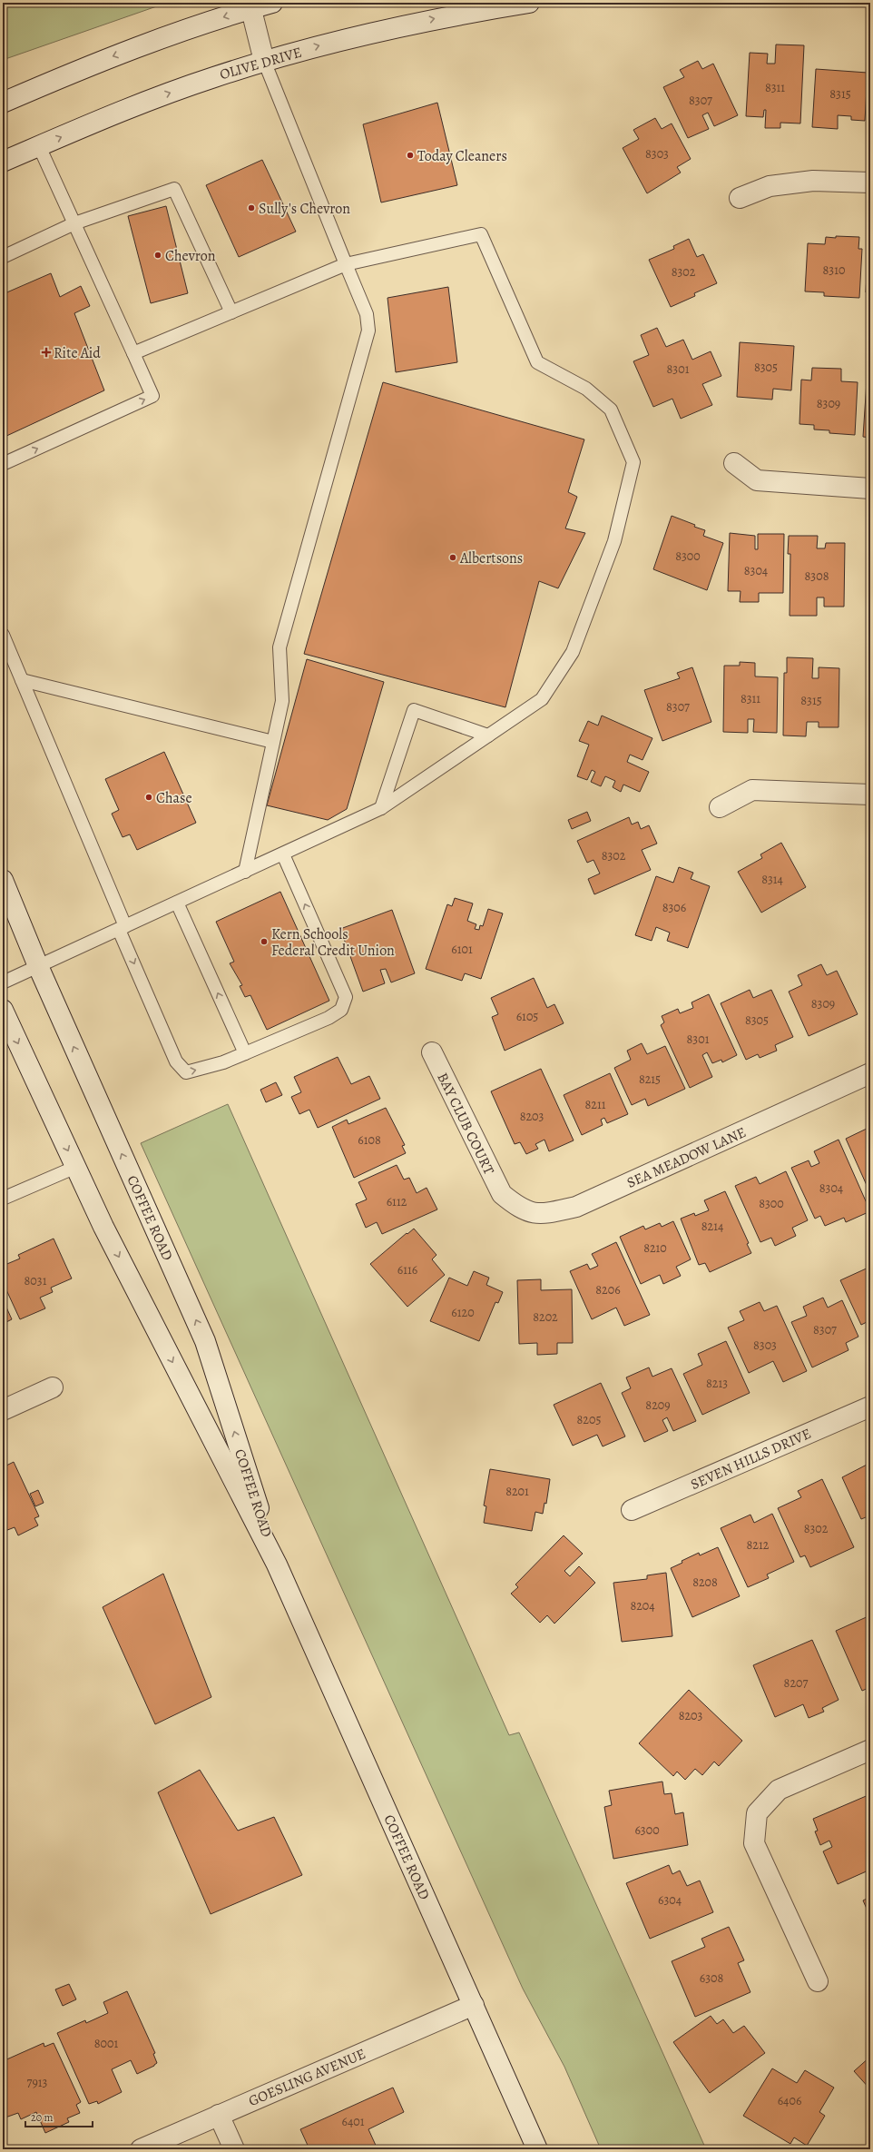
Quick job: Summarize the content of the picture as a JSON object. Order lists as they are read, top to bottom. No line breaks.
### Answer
{"streets":{"main road":["OLIVE DRIVE","BAY CLUB COURT","SEA MEADOW LANE","COFFEE ROAD","SEVEN HILLS DRIVE","GOESLING AVENUE"]},"crossings":[["BAY CLUB COURT","SEA MEADOW LANE"],["COFFEE ROAD","GOESLING AVENUE"]],"places":{"other":["Today Cleaners","Sully's Chevron","Chevron","Albertsons","Chase","Kern Schools Federal Credit Union"],"health":["Rite Aid"]},"house_numbers":["8311","8315","8307","8303","8310","8302","8305","8301","8309","8300","8304","8308","8311","8315","8307","8302","8314","8306","6101","8309","6105","8305","8301","8215","8211","8203","6108","8304","6112","8300","8214","8210","6116","8031","8206","6120","8202","8307","8303","8213","8209","8205","8201","8302","8212","8208","8204","8207","8203","6300","6304","6308","8001","7913","6406","6401"],"scale_bar":"20 m"}
